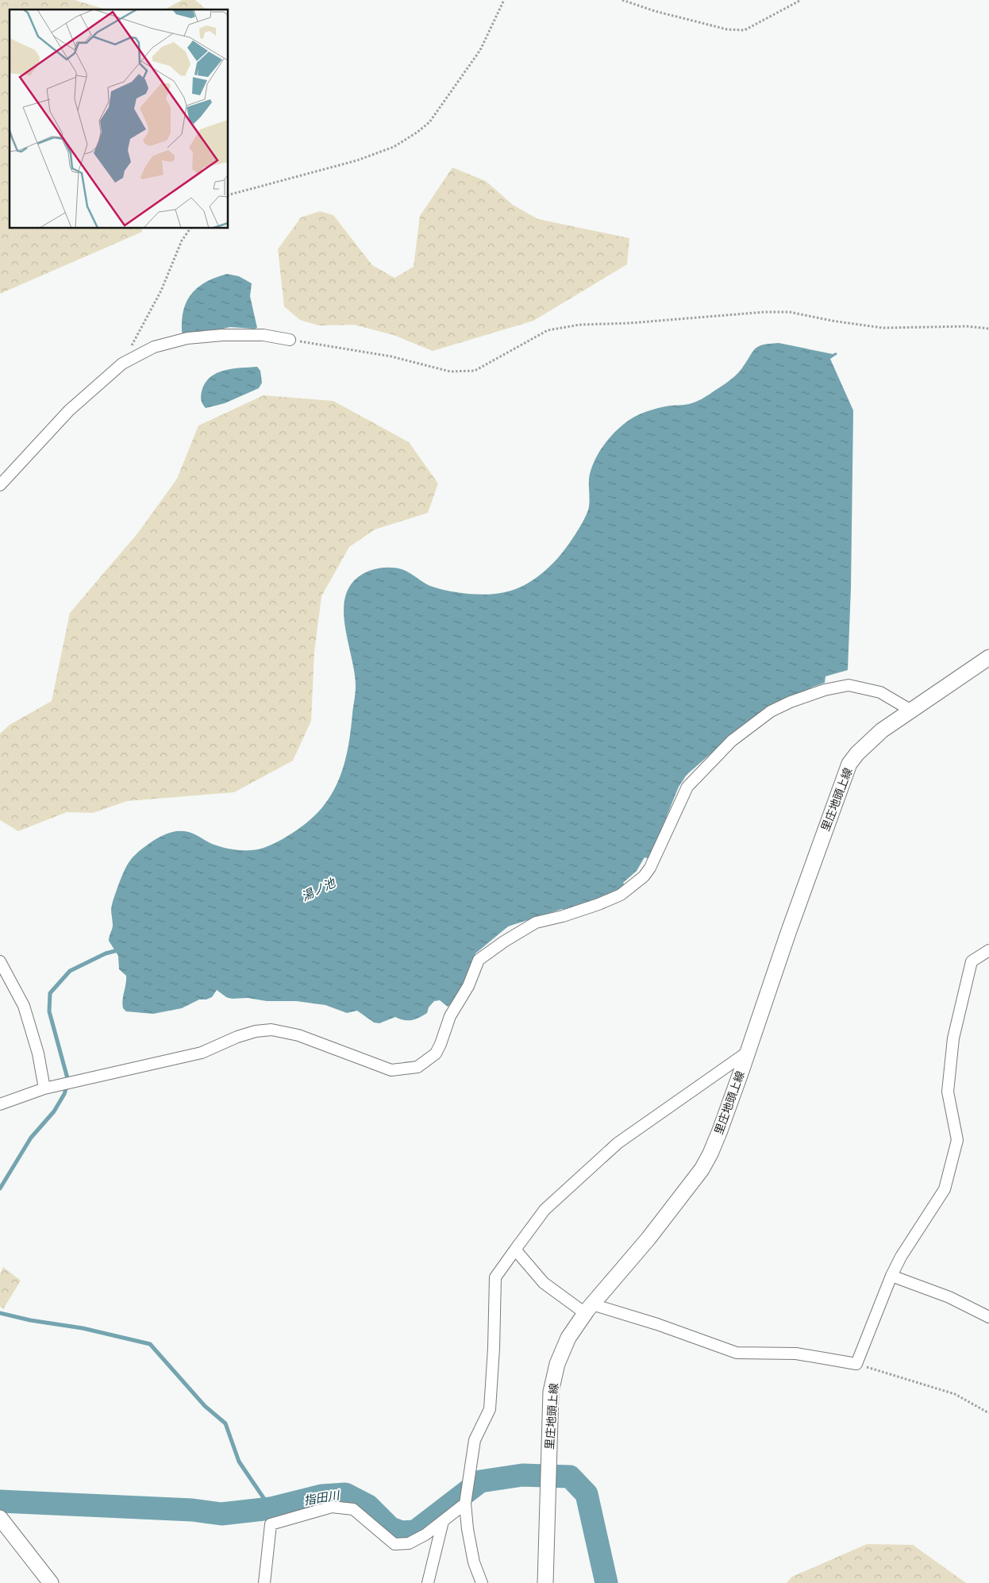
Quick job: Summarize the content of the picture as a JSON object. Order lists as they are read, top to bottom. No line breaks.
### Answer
{"streets":{"main road":["里庄地頭上線"]},"water":["湯ノ池","指田川"]}
